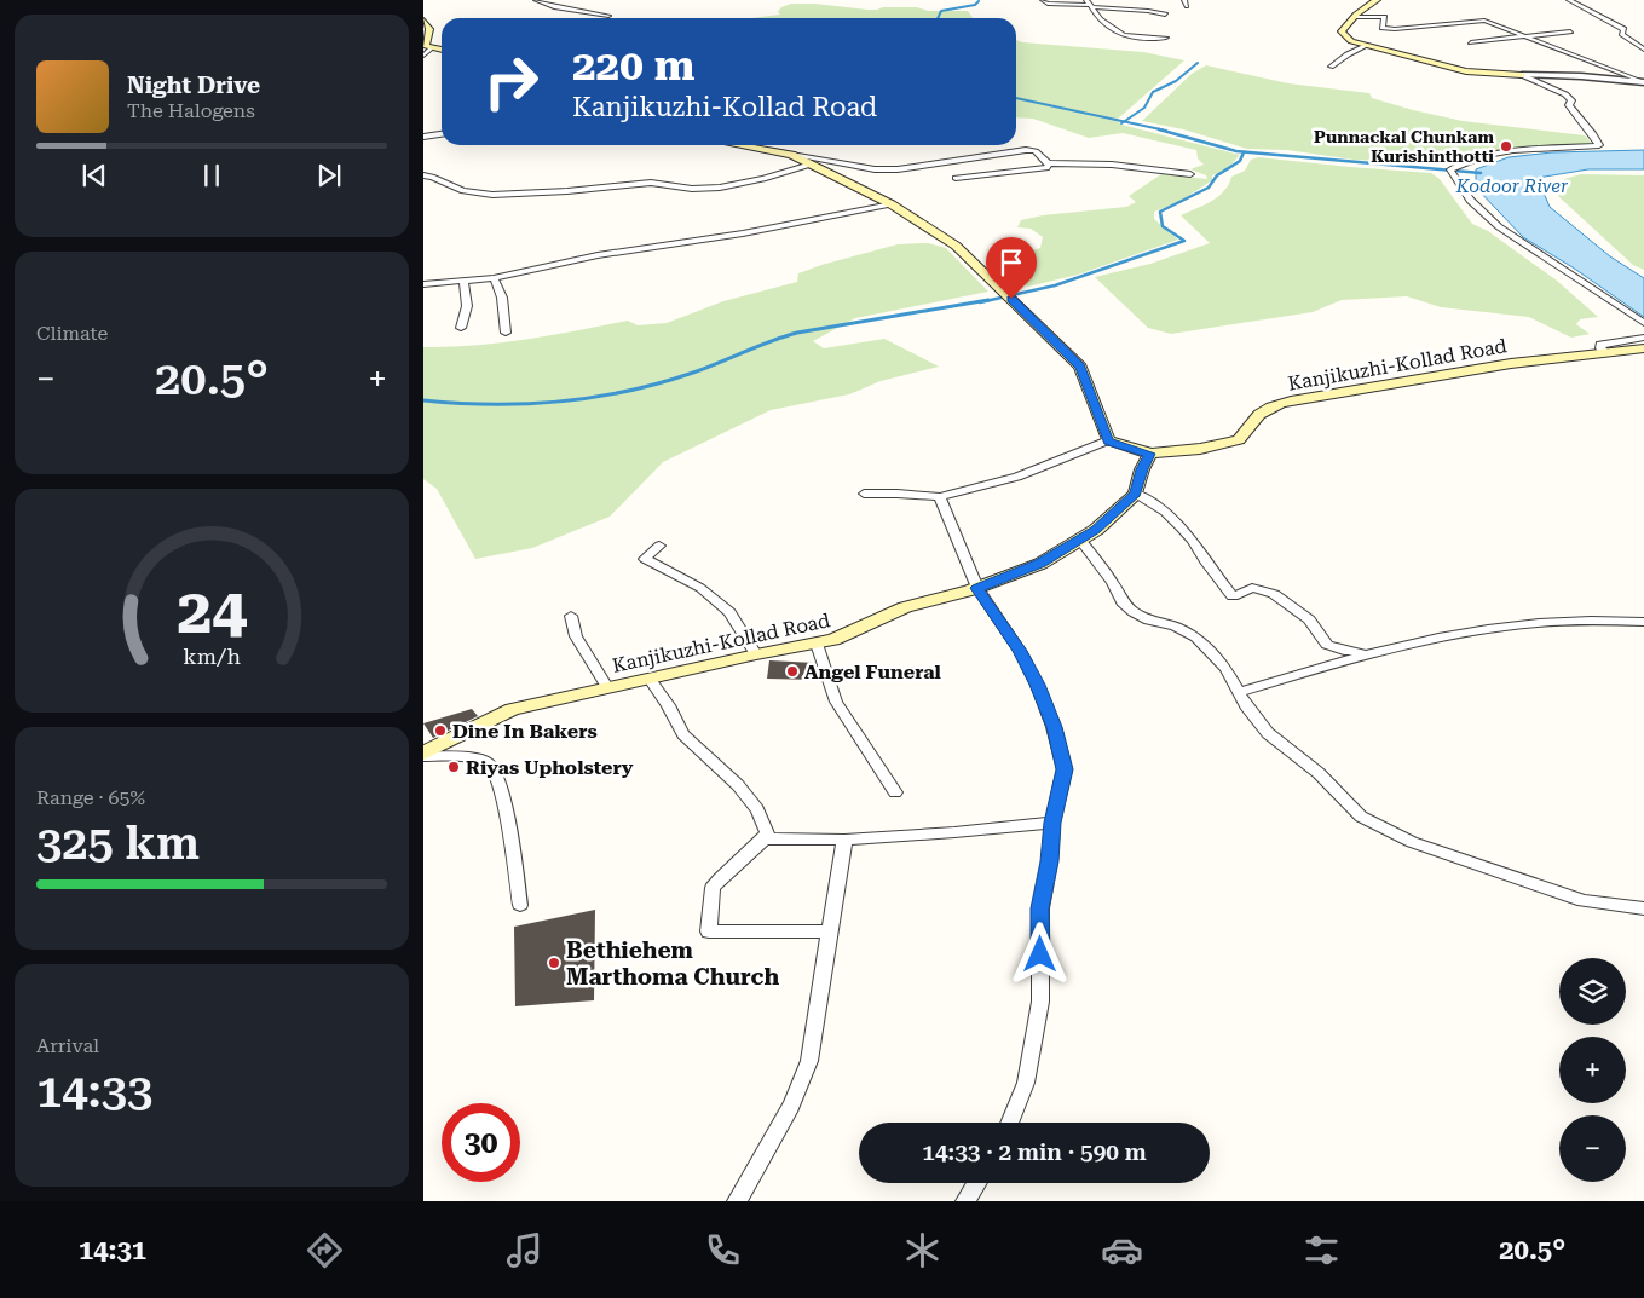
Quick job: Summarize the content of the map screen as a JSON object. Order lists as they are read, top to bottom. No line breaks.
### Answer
{"streets":{"main road":["Kanjikuzhi-Kollad Road"]},"water":["Kodoor River"],"places":["Punnackal Chunkam Kurishinthotti","Angel Funeral","Dine In Bakers","Riyas Upholstery","Bethiehem Marthoma Church"],"page":{"turn":["220 m","Kanjikuzhi-Kollad Road"],"song":["Night Drive","The Halogens"],"tile":["Climate",["Range · 65%","325 km"],["Arrival","14:33"]],"heat":["−","20.5°","+"],"map_buttons":["+","−"],"limit":"30","trip":"14:33 · 2 min · 590 m","tabs":["14:31","20.5°"],"gauge":["24","km/h"]}}
